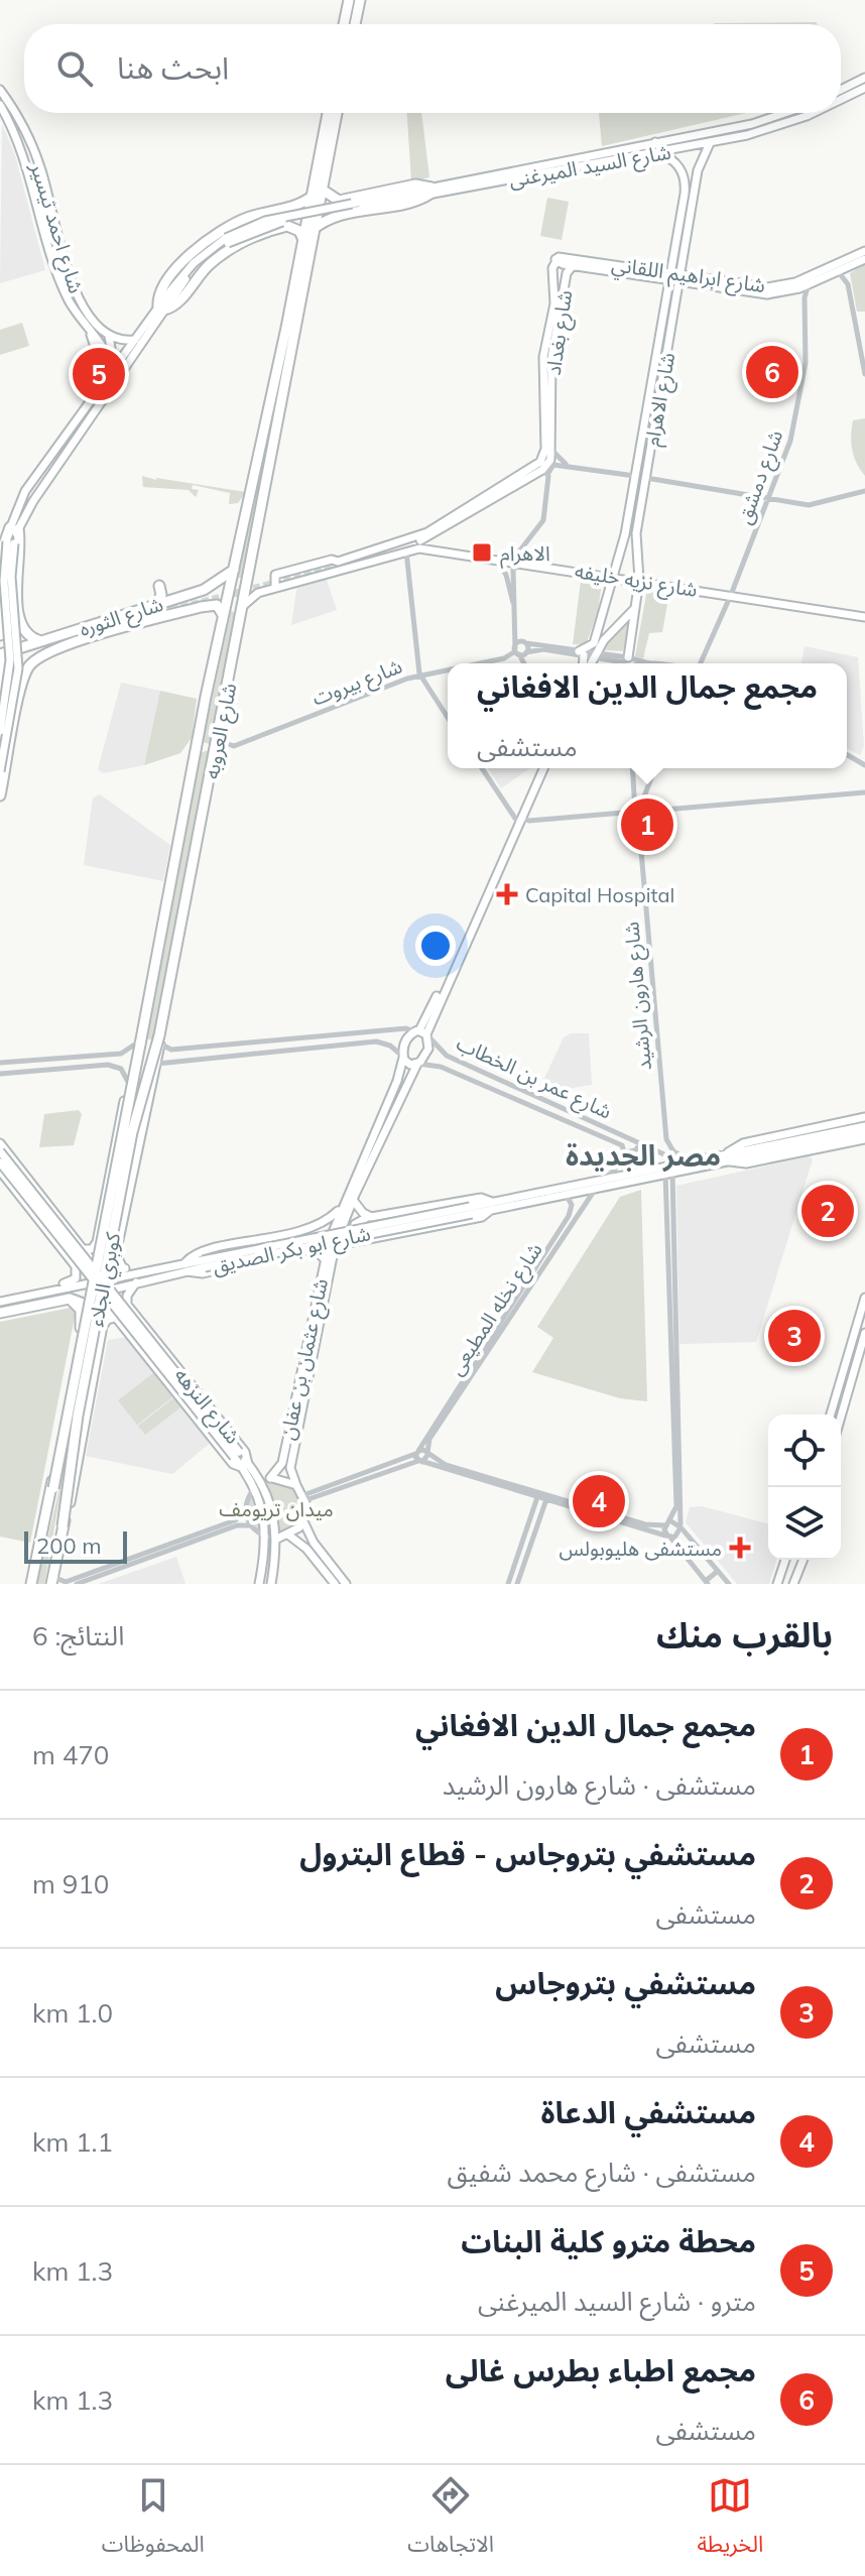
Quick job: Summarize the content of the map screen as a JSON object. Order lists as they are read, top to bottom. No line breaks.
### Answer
{"streets":{"highway":["شارع السيد الميرغنى","شارع الثوره","شارع العروبه","كوبري الجلاء"],"main road":["شارع احمد تيسير","شارع ابراهيم اللقاني","شارع بغداد","شارع الاهرام","شارع نزيه خليفه","شارع ابو بكر الصديق","شارع عثمان بن عفان","شارع النزهه"],"street":["شارع دمشق","شارع بيروت","شارع هارون الرشيد","شارع عمر بن الخطاب","شارع نخله المطيعى"]},"crossings":[["شارع السيد الميرغنى","شارع الاهرام"],["شارع السيد الميرغنى","شارع العروبه"],["شارع ابراهيم اللقاني","شارع بغداد"],["شارع ابراهيم اللقاني","شارع الاهرام"],["شارع ابراهيم اللقاني","شارع دمشق"],["شارع الاهرام","شارع نزيه خليفه"],["شارع دمشق","شارع نزيه خليفه"],["شارع الثوره","شارع العروبه"],["شارع بيروت","شارع العروبه"],["شارع العروبه","كوبري الجلاء"],["شارع هارون الرشيد","شارع ابو بكر الصديق"],["شارع عمر بن الخطاب","شارع ابو بكر الصديق"],["شارع عمر بن الخطاب","شارع عثمان بن عفان"],["شارع ابو بكر الصديق","شارع نخله المطيعى"],["شارع ابو بكر الصديق","شارع عثمان بن عفان"],["شارع عثمان بن عفان","شارع النزهه"]],"districts":["مصر الجديدة"],"parks":["ميدان تريومف"],"places":{"transit":["الاهرام"],"health":["Capital Hospital","مستشفى هليوبولس"]},"scale_bar":"200 m","page":{"search":"ابحث هنا","pins":["6","5","1","2","3","4"],"popup":["مجمع جمال الدين الافغاني","مستشفى"],"scale":"200 m","heading":["بالقرب منك","النتائج: 6"],"list":[{"mark":"1","name":"مجمع جمال الدين الافغاني","note":"مستشفى · شارع هارون الرشيد","value":"470 m"},{"mark":"2","name":"مستشفي بتروجاس - قطاع البترول","note":"مستشفى","value":"910 m"},{"mark":"3","name":"مستشفي بتروجاس","note":"مستشفى","value":"1.0 km"},{"mark":"4","name":"مستشفي الدعاة","note":"مستشفى · شارع محمد شفيق","value":"1.1 km"},{"mark":"5","name":"محطة مترو كلية البنات","note":"مترو · شارع السيد الميرغنى","value":"1.3 km"},{"mark":"6","name":"مجمع اطباء بطرس غالى","note":"مستشفى","value":"1.3 km"}],"nav":["الخريطة","الاتجاهات","المحفوظات"]}}
